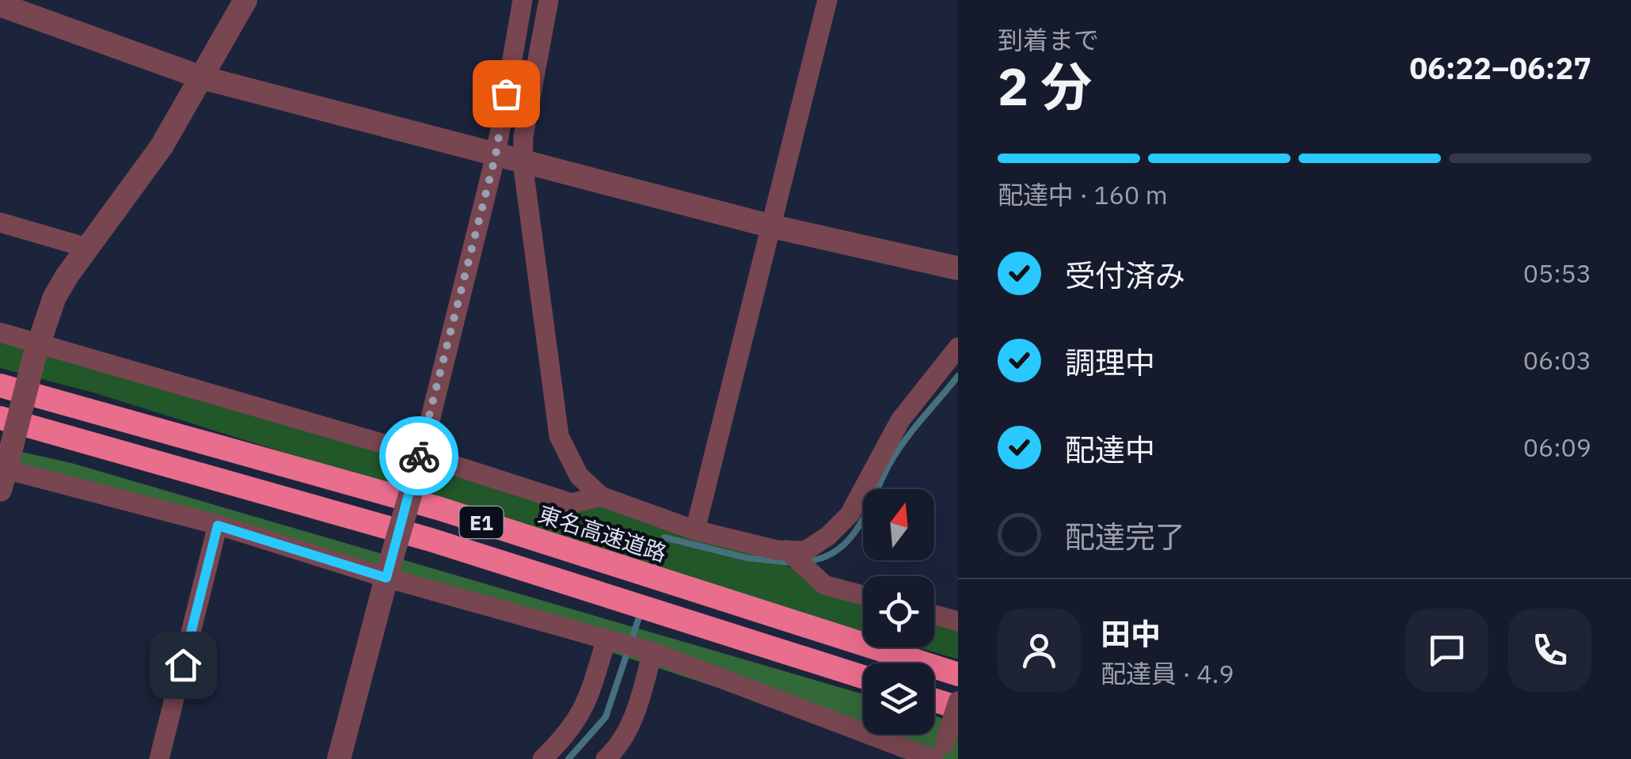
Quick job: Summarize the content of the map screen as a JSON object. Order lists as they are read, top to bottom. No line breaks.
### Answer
{"streets":{"highway":["E1","東名高速道路"]},"north":"top","page":{"heading":["2 分","到着まで","06:22–06:27"],"panel":["田中","配達員 · 4.9"],"bar":"配達中 · 160 m","list":[["受付済み","05:53"],["調理中","06:03"],["配達中","06:09"],"配達完了"]}}
